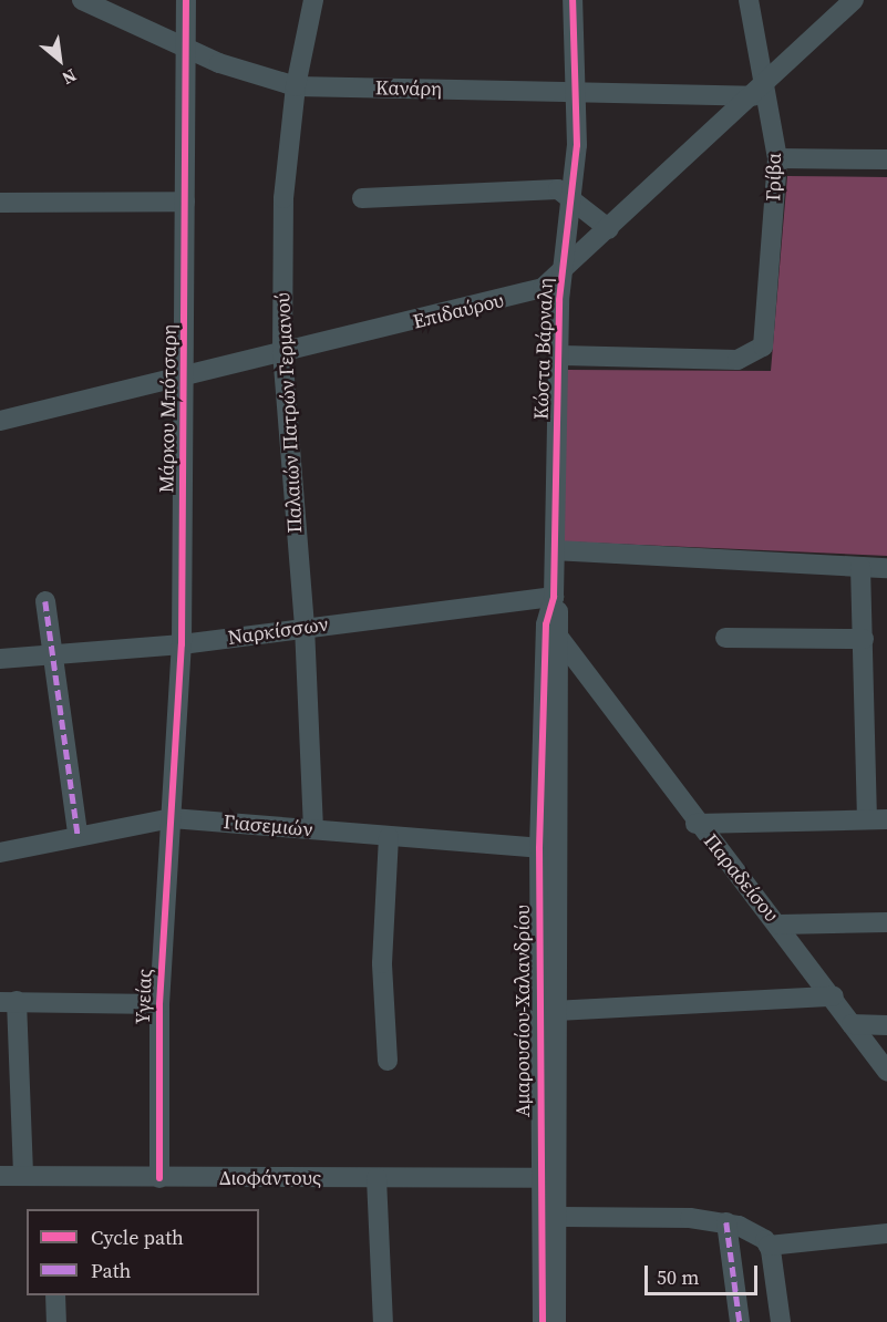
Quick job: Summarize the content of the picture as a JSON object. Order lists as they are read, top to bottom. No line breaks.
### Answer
{"streets":{"street":["Κανάρη","Γρίβα","Επιδαύρου","Κώστα Βάρναλη","Μάρκου Μπότσαρη","Παλαιών Πατρών Γερμανού","Ναρκίσσων","Γιασεμιών","Παραδείσου","Υγείας","Αμαρουσίου-Χαλανδρίου","Διοφάντους"]},"crossings":[["Κανάρη","Γρίβα"],["Κανάρη","Επιδαύρου"],["Κανάρη","Κώστα Βάρναλη"],["Κανάρη","Μάρκου Μπότσαρη"],["Κανάρη","Παλαιών Πατρών Γερμανού"],["Γρίβα","Επιδαύρου"],["Γρίβα","Κώστα Βάρναλη"],["Επιδαύρου","Κώστα Βάρναλη"],["Επιδαύρου","Μάρκου Μπότσαρη"],["Επιδαύρου","Παλαιών Πατρών Γερμανού"],["Κώστα Βάρναλη","Ναρκίσσων"],["Κώστα Βάρναλη","Παραδείσου"],["Κώστα Βάρναλη","Αμαρουσίου-Χαλανδρίου"],["Μάρκου Μπότσαρη","Ναρκίσσων"],["Μάρκου Μπότσαρη","Γιασεμιών"],["Μάρκου Μπότσαρη","Υγείας"],["Παλαιών Πατρών Γερμανού","Ναρκίσσων"],["Παλαιών Πατρών Γερμανού","Γιασεμιών"],["Γιασεμιών","Υγείας"],["Γιασεμιών","Αμαρουσίου-Χαλανδρίου"],["Υγείας","Διοφάντους"],["Αμαρουσίου-Χαλανδρίου","Διοφάντους"]],"legend":["Cycle path","Path"],"scale_bar":"50 m","north":"bottom right"}
